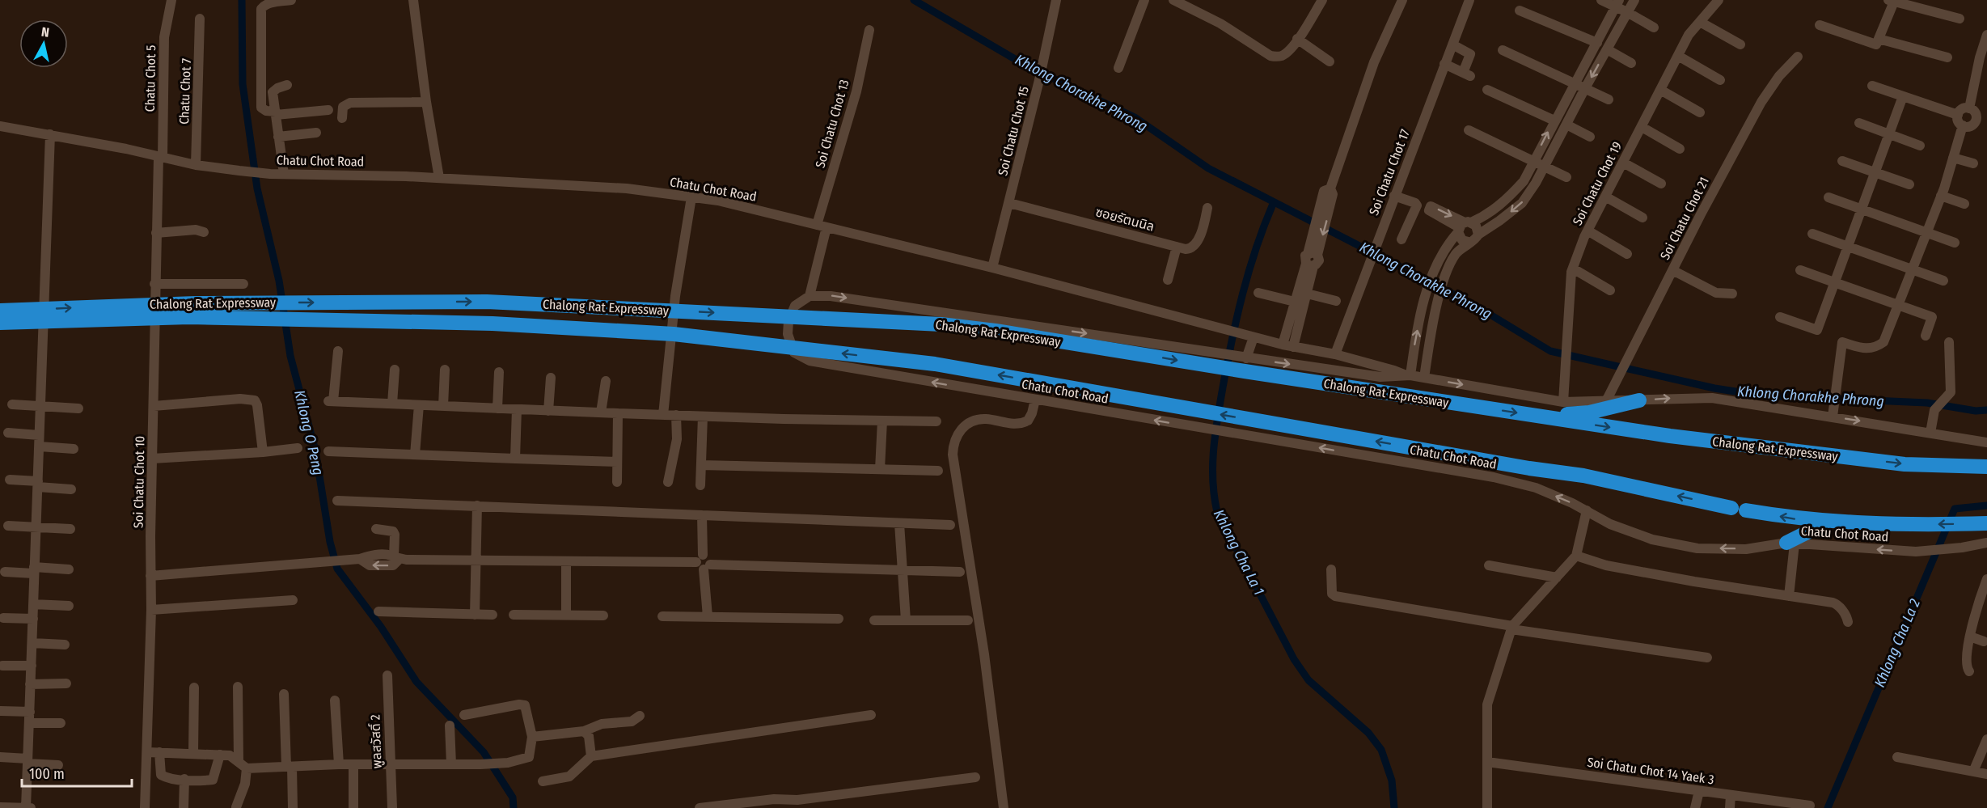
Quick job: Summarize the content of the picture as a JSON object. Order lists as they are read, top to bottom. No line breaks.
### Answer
{"streets":{"highway":["Chalong Rat Expressway"],"street":["Chatu Chot 5","Chatu Chot 7","Soi Chatu Chot 13","Soi Chatu Chot 15","Chatu Chot Road","Soi Chatu Chot 17","Soi Chatu Chot 19","Soi Chatu Chot 21","ซอยรัตนนิล","Soi Chatu Chot 10","พูลสวัสดิ์ 2","Soi Chatu Chot 14 Yaek 3"]},"crossings":[["Chatu Chot 5","Chatu Chot Road"],["Chatu Chot 5","Soi Chatu Chot 10"],["Chatu Chot 7","Chatu Chot Road"],["Soi Chatu Chot 13","Chatu Chot Road"],["Soi Chatu Chot 15","Chatu Chot Road"],["Soi Chatu Chot 15","ซอยรัตนนิล"],["Chatu Chot Road","Soi Chatu Chot 17"],["Chatu Chot Road","Soi Chatu Chot 19"],["Chatu Chot Road","Soi Chatu Chot 21"],["Chatu Chot Road","Chalong Rat Expressway"],["Chatu Chot Road","Soi Chatu Chot 10"]],"water":["Khlong Chorakhe Phrong","Khlong O Peng","Khlong Cha La 1","Khlong Cha La 2"],"scale_bar":"100 m","north":"top"}
